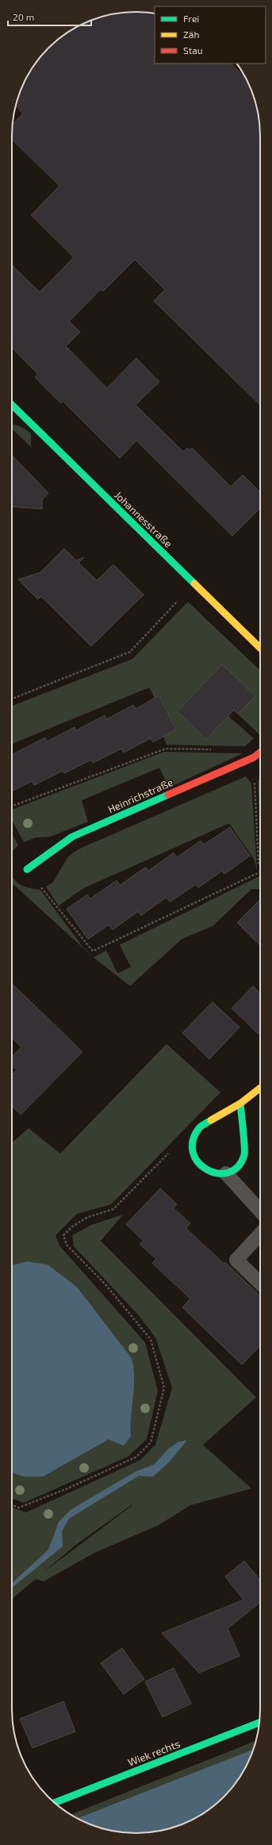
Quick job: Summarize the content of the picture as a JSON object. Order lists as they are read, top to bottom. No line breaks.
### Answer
{"streets":{"street":["Johannesstraße","Heinrichstraße","Wiek rechts"]},"legend":["Frei","Zäh","Stau"],"scale_bar":"20 m"}
